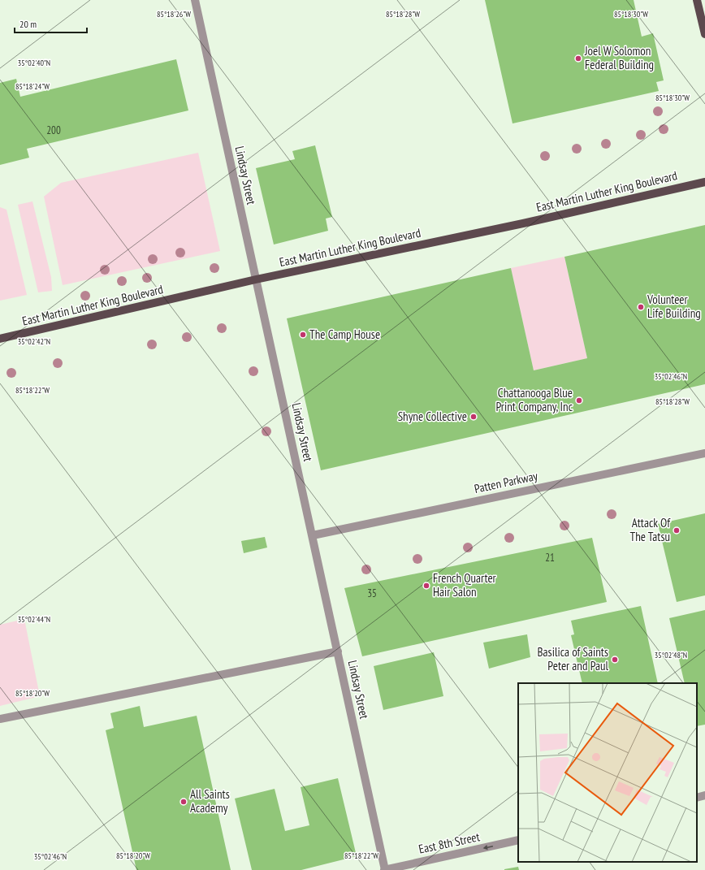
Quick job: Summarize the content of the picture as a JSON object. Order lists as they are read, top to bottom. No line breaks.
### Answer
{"streets":{"main road":["East Martin Luther King Boulevard"],"street":["Lindsay Street","Patten Parkway","East 8th Street"]},"crossings":[["Lindsay Street","East Martin Luther King Boulevard"],["Lindsay Street","Patten Parkway"],["Lindsay Street","East 8th Street"]],"one_way":["East 8th Street"],"places":["Joel W Solomon Federal Building","Volunteer Life Building","The Camp House","Chattanooga Blue Print Company, Inc","Shyne Collective","Attack Of The Tatsu","French Quarter Hair Salon","Basilica of Saints Peter and Paul","All Saints Academy"],"house_numbers":["200","21","35"],"scale_bar":"20 m","coordinates":["85°18'28\"W","85°18'30\"W","85°18'26\"W","35°02'40\"N","85°18'24\"W","35°02'42\"N","35°02'46\"N","85°18'22\"W","35°02'44\"N","35°02'48\"N","85°18'20\"W"]}
